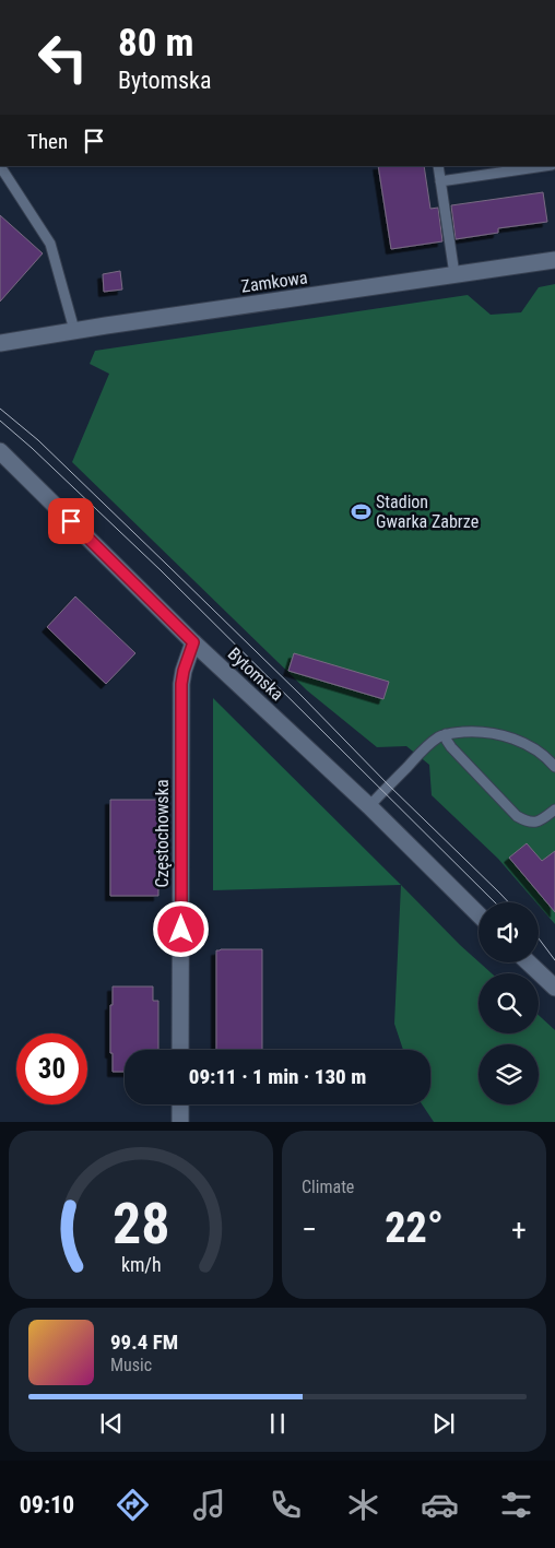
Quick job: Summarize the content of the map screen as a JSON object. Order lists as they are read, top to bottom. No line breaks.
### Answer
{"streets":{"street":["Zamkowa","Bytomska","Częstochowska"]},"crossings":[["Bytomska","Częstochowska"]],"places":{"sports":["Stadion Gwarka Zabrze"]},"page":{"turn":["80 m","Bytomska"],"then":"Then","limit":"30","trip":"09:11 · 1 min · 130 m","tile":"Climate","heat":["−","22°","+"],"song":["99.4 FM","Music"],"tabs":"09:10","gauge":["28","km/h"]}}
